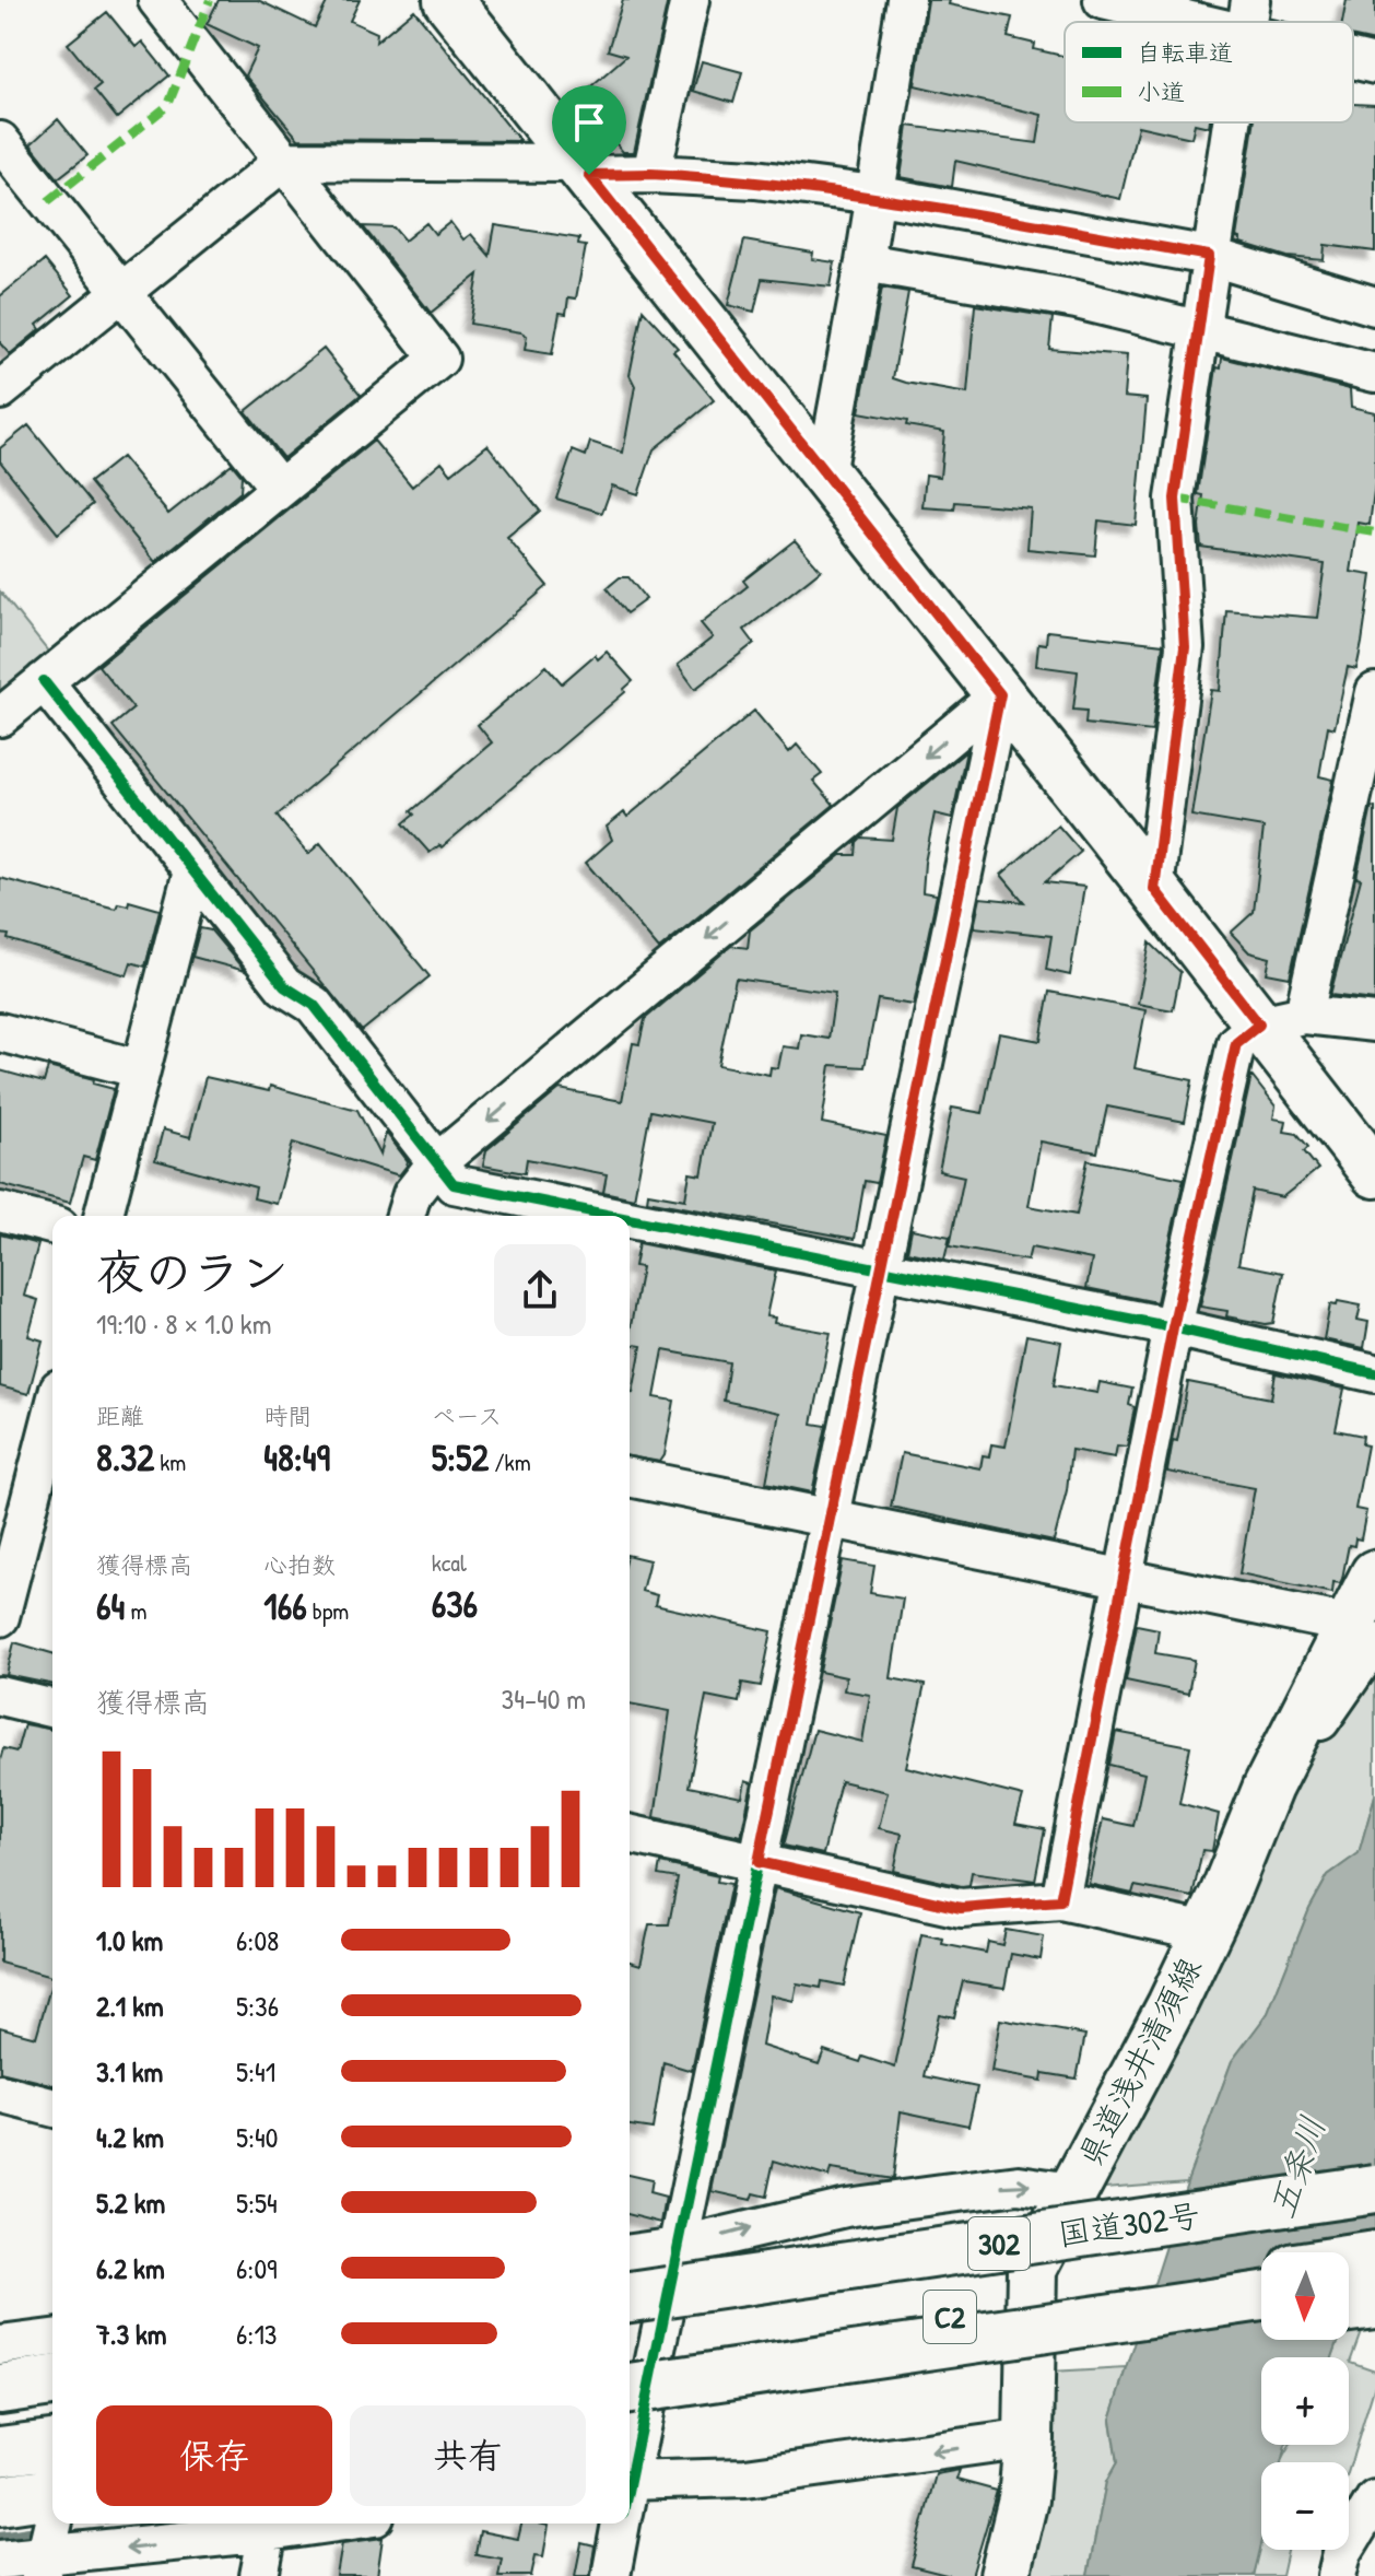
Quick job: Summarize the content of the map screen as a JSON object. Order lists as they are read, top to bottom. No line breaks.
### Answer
{"streets":{"main road":["県道浅井清須線","国道302号","302","C2"]},"water":["五条川"],"legend":["自転車道","小道"],"north":"bottom","page":{"heading":["夜のラン","19:10 · 8 × 1.0 km"],"stats":[["距離","8.32 km"],["時間","48:49"],["ペース","5:52 /km"],["獲得標高","64 m"],["心拍数","166 bpm"],["kcal","636"]],"chart":["獲得標高","34–40 m"],"list":[{"name":"1.0 km","note":"6:08"},{"name":"2.1 km","note":"5:36"},{"name":"3.1 km","note":"5:41"},{"name":"4.2 km","note":"5:40"},{"name":"5.2 km","note":"5:54"},{"name":"6.2 km","note":"6:09"},{"name":"7.3 km","note":"6:13"}],"map_buttons":["+","−"],"buttons":["保存","共有"]}}
